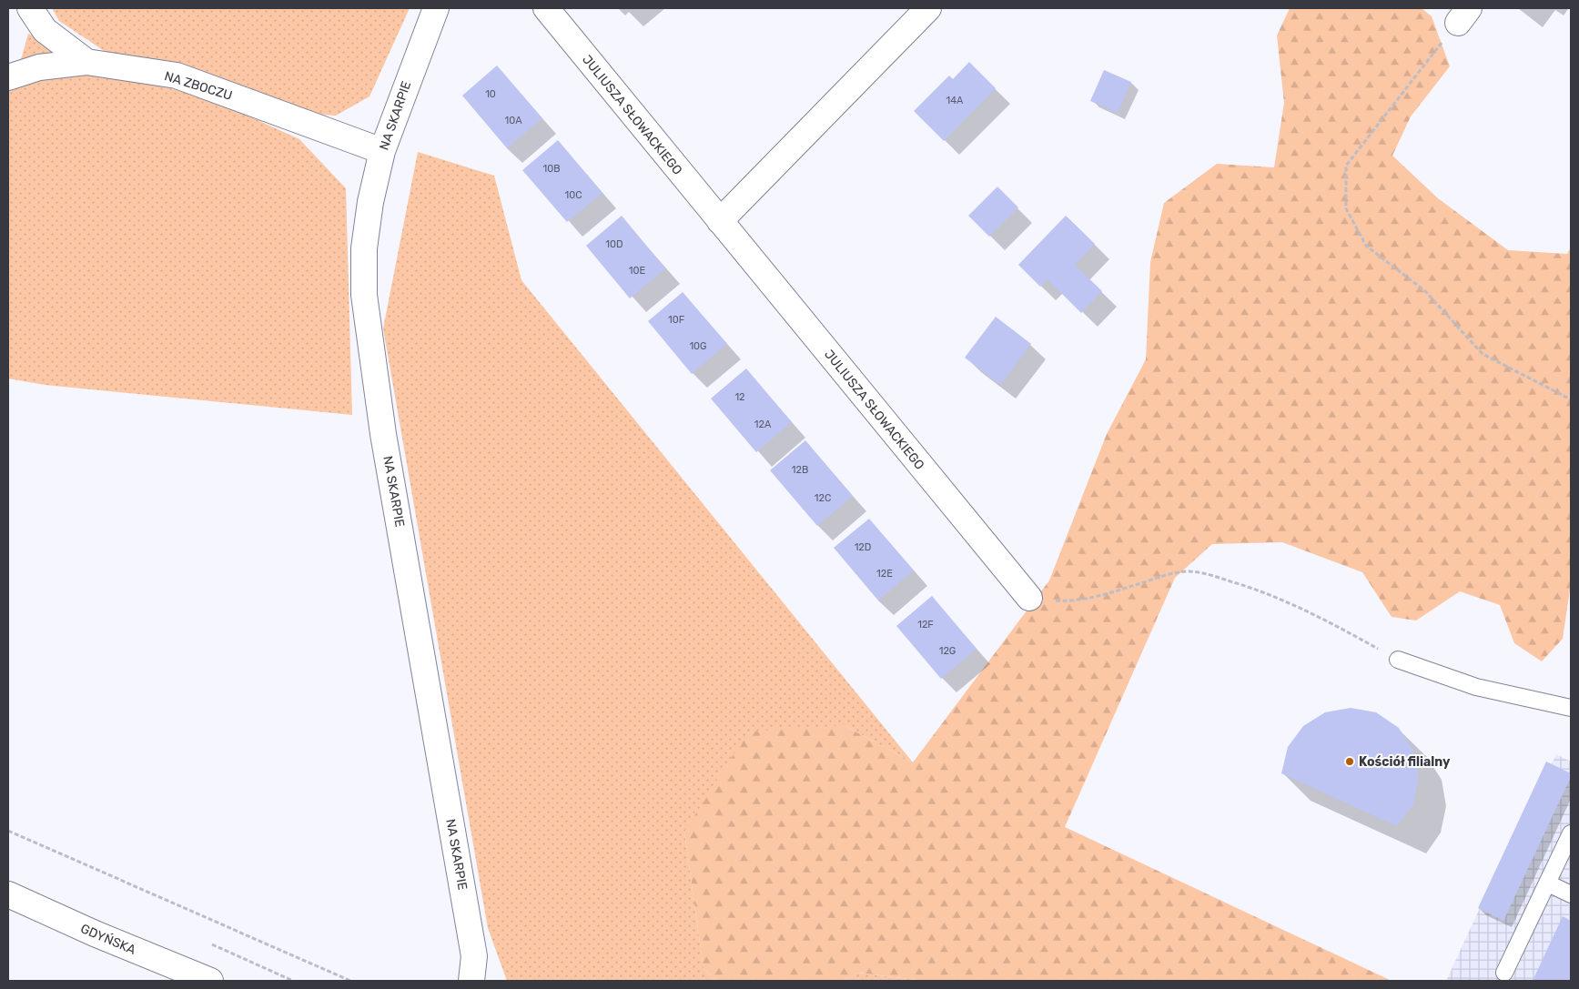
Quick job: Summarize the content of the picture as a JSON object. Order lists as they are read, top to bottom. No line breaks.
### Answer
{"streets":{"street":["NA ZBOCZU","JULIUSZA SŁOWACKIEGO","NA SKARPIE","GDYŃSKA"]},"crossings":[["NA ZBOCZU","NA SKARPIE"]],"places":["Kościół filialny"],"house_numbers":["10","14A","10A","10B","10C","10D","10E","10F","10G","12","12A","12B","12C","12D","12E","12F","12G"]}
